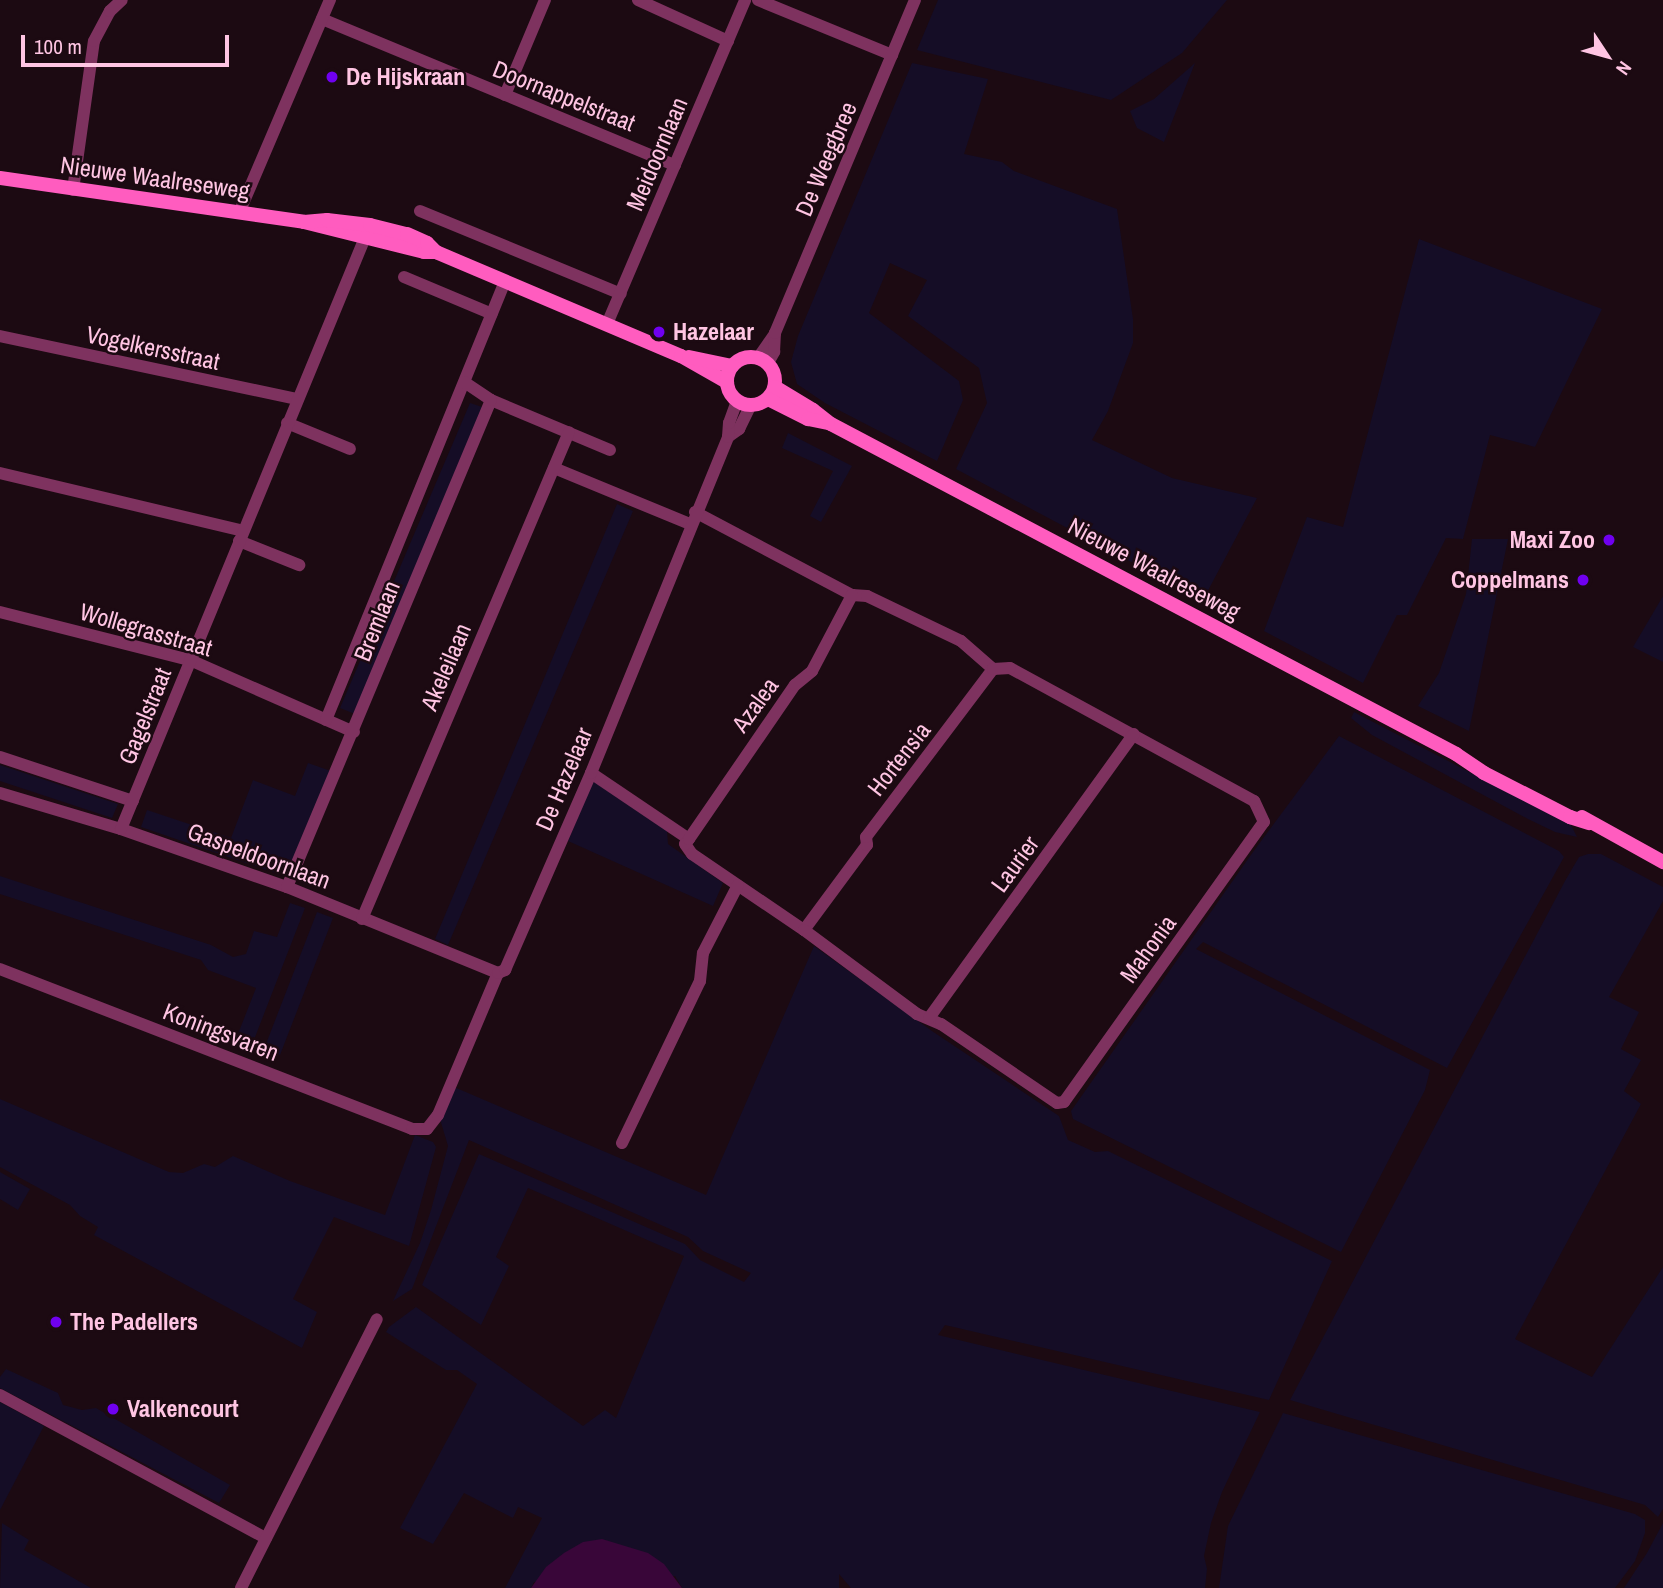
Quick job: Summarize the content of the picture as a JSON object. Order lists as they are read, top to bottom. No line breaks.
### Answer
{"streets":{"street":["Doornappelstraat","Meidoornlaan","De Weegbree","Nieuwe Waalreseweg","Vogelkersstraat","Bremlaan","Wollegrasstraat","Akeleilaan","Azalea","Gagelstraat","Hortensia","De Hazelaar","Gaspeldoornlaan","Laurier","Mahonia","Koningsvaren"]},"crossings":[["Doornappelstraat","Meidoornlaan"],["Meidoornlaan","Nieuwe Waalreseweg"],["De Weegbree","Nieuwe Waalreseweg"],["De Weegbree","De Hazelaar"],["Nieuwe Waalreseweg","Bremlaan"],["Nieuwe Waalreseweg","Gagelstraat"],["Nieuwe Waalreseweg","De Hazelaar"],["Vogelkersstraat","Gagelstraat"],["Bremlaan","Wollegrasstraat"],["Bremlaan","Gaspeldoornlaan"],["Wollegrasstraat","Gagelstraat"],["Akeleilaan","Gaspeldoornlaan"],["Gagelstraat","Gaspeldoornlaan"],["Hortensia","Mahonia"],["De Hazelaar","Gaspeldoornlaan"],["De Hazelaar","Koningsvaren"],["Laurier","Mahonia"]],"places":["De Hijskraan","Hazelaar","Maxi Zoo","Coppelmans","The Padellers","Valkencourt"],"scale_bar":"100 m","north":"bottom right"}
